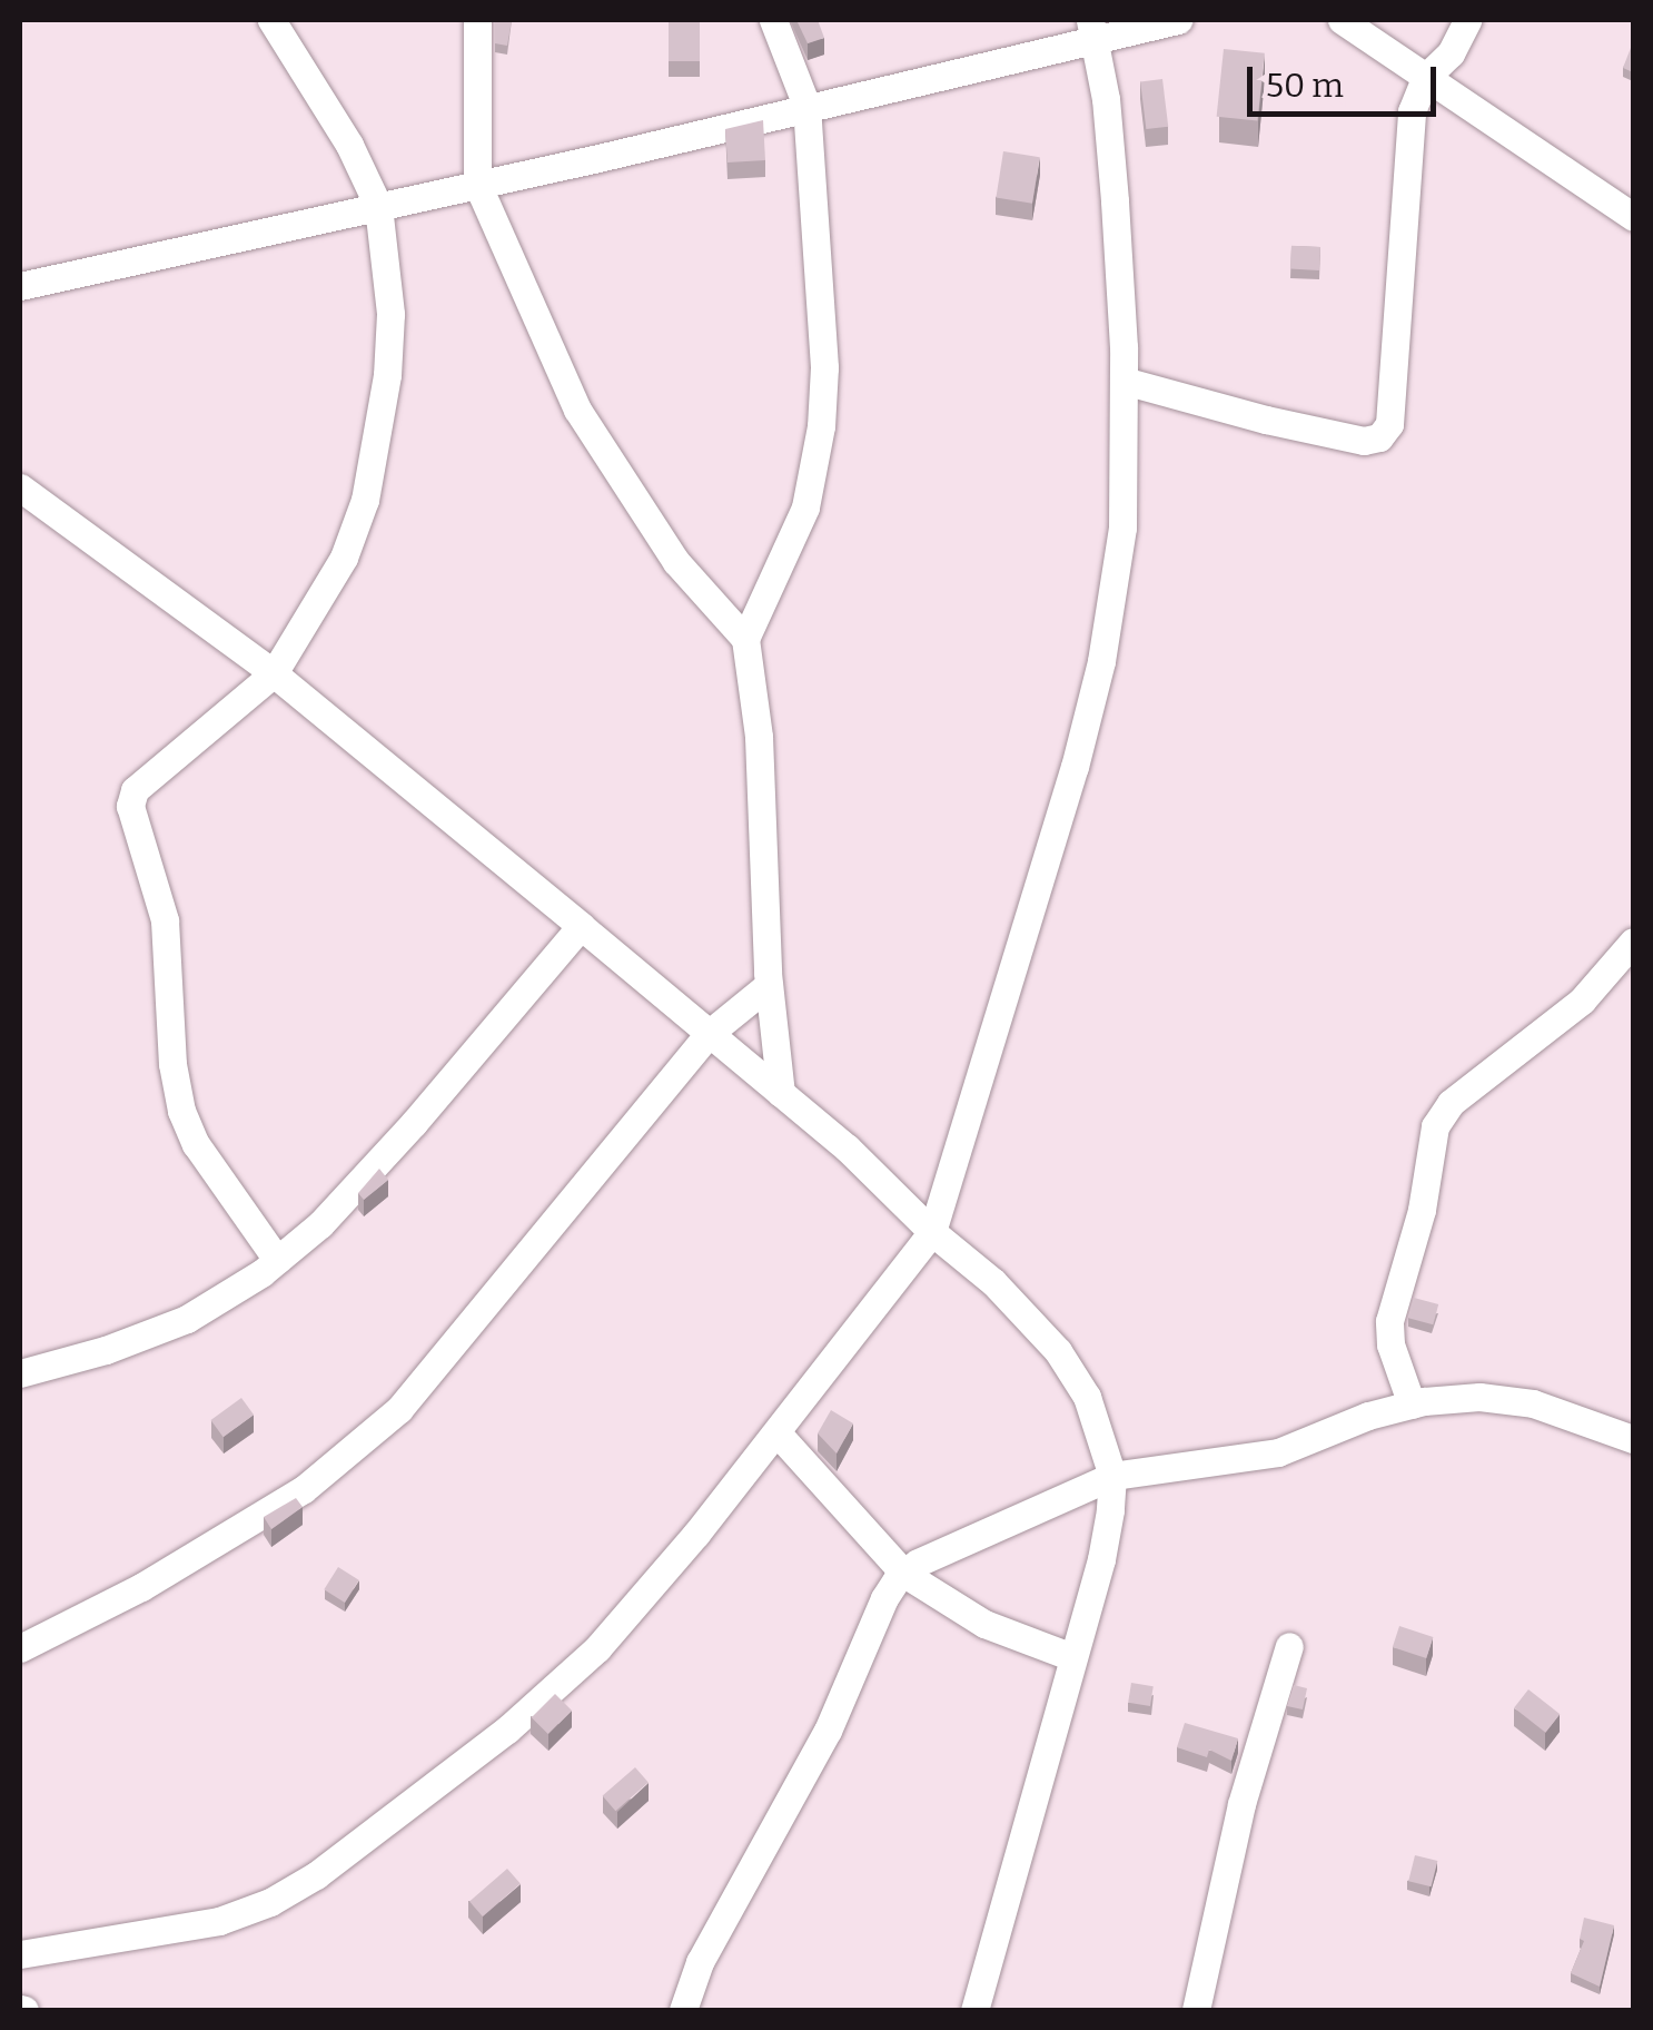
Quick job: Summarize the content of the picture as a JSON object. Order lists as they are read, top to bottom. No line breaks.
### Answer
{"scale_bar":"50 m"}
